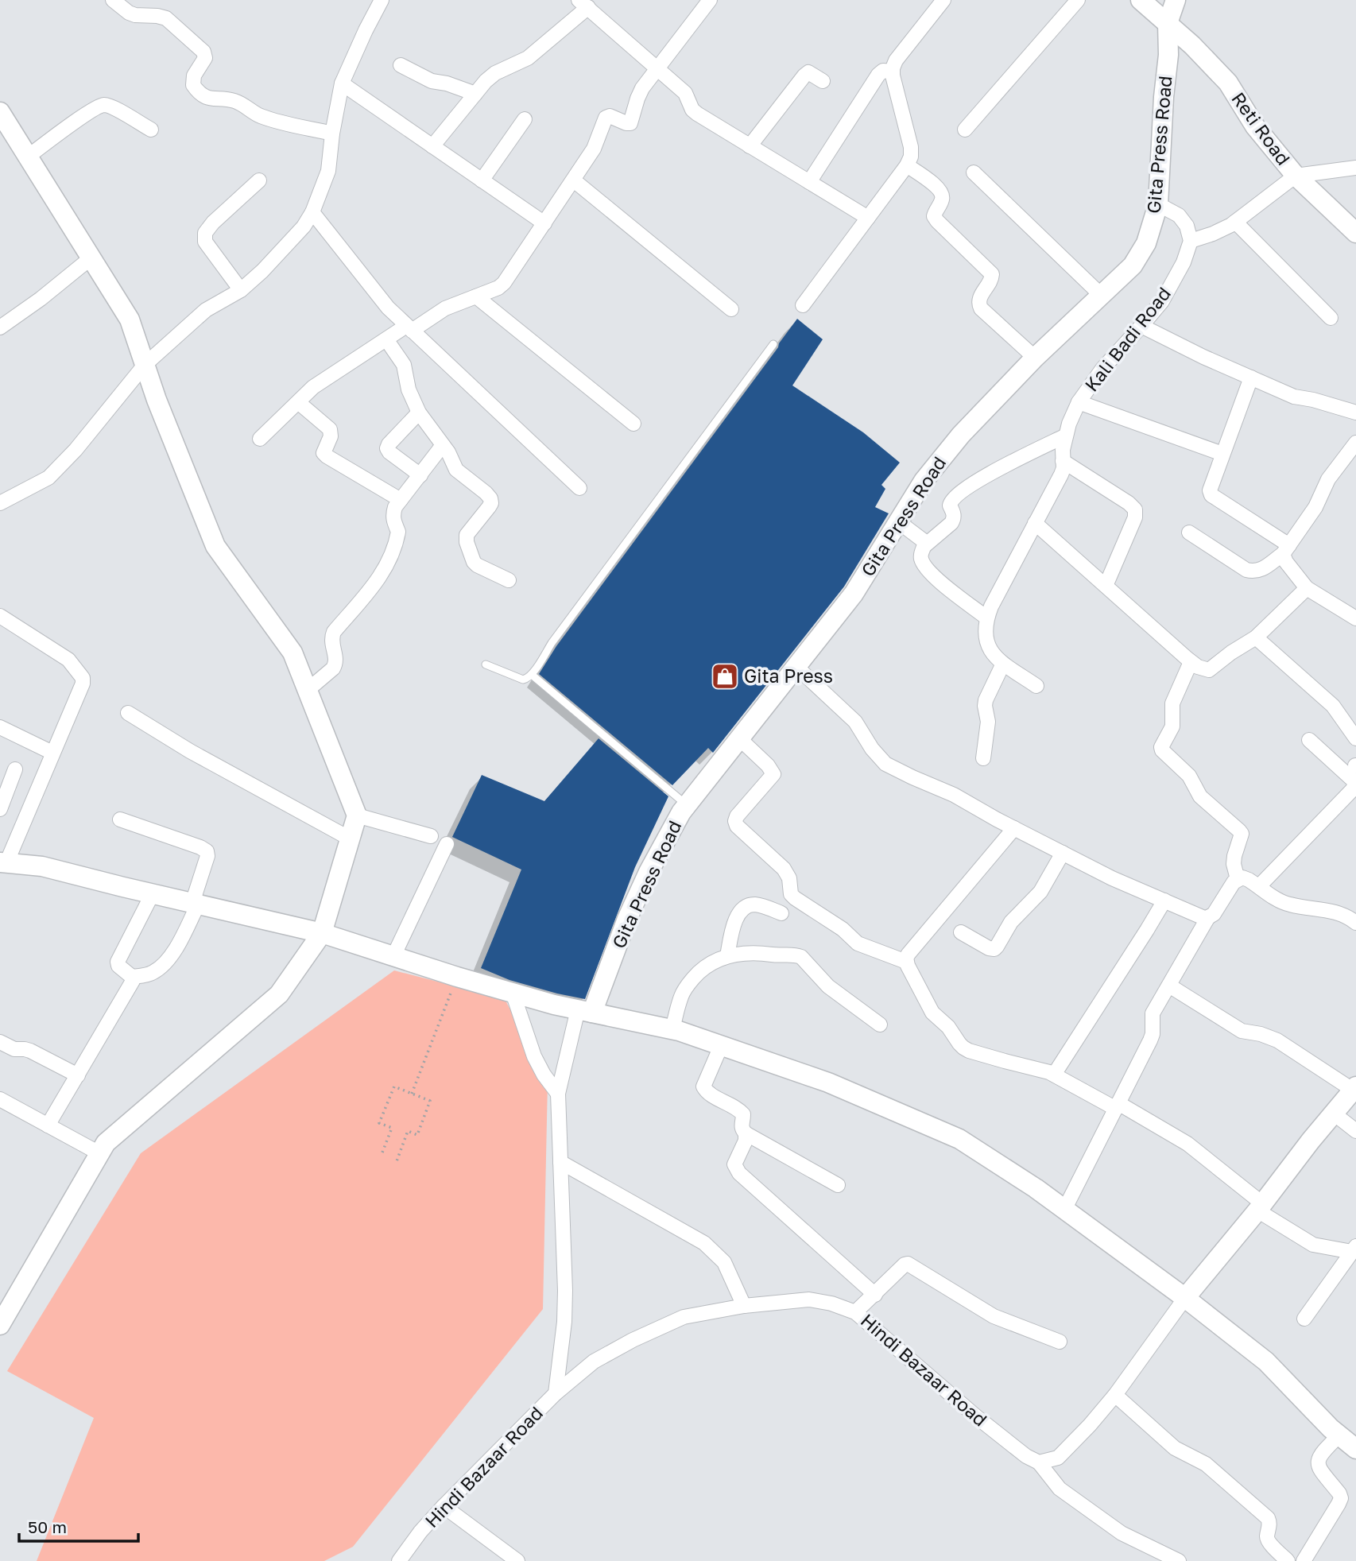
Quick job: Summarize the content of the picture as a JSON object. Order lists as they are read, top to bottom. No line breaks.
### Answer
{"streets":{"street":["Reti Road","Gita Press Road","Kali Badi Road","Hindi Bazaar Road"]},"crossings":[["Reti Road","Gita Press Road"]],"places":{"shop":["Gita Press"]},"scale_bar":"50 m"}
